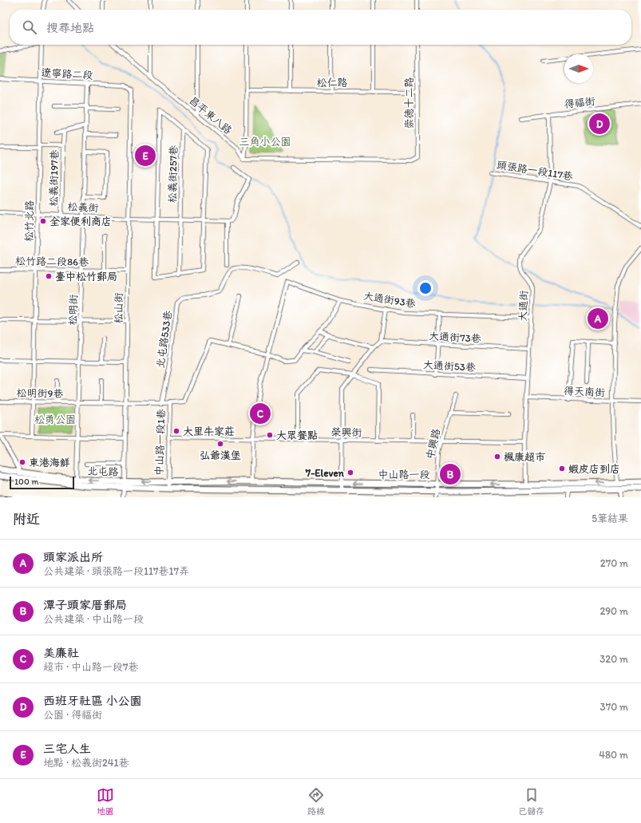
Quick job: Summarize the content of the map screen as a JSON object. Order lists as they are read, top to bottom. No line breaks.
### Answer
{"streets":{"main road":["北屯路","中山路一段"],"street":["遼寧路二段","松仁路","得福街","崇德十二路","昌平東八路","頭張路一段117巷","松義街257巷","松義街197巷","松義街","松竹北路","松竹路二段86巷","大通街93巷","大通街","松山街","松明街","大通街73巷","北屯路533巷","大通街53巷","得天南街","松明街9巷","榮興街","中山路一段1巷","中興路"]},"crossings":[["遼寧路二段","松竹北路"],["遼寧路二段","松山街"],["遼寧路二段","松明街"],["松仁路","崇德十二路"],["得福街","大通街"],["崇德十二路","昌平東八路"],["頭張路一段117巷","大通街"],["松義街257巷","松義街"],["松義街197巷","松義街"],["松義街197巷","松竹北路"],["松義街","松竹北路"],["松義街","松山街"],["松義街","松明街"],["松竹北路","松竹路二段86巷"],["松竹北路","松明街9巷"],["松竹路二段86巷","松山街"],["松竹路二段86巷","松明街"],["大通街93巷","大通街"],["大通街93巷","中山路一段1巷"],["大通街","大通街73巷"],["大通街","大通街53巷"],["大通街","得天南街"],["大通街","榮興街"],["大通街","中山路一段"],["松山街","松明街9巷"],["松山街","北屯路"],["松明街","松明街9巷"],["松明街","北屯路"],["北屯路533巷","松明街9巷"],["松明街9巷","中山路一段1巷"],["榮興街","中山路一段1巷"],["榮興街","中興路"],["中山路一段1巷","北屯路"],["中山路一段1巷","中山路一段"],["中興路","中山路一段"],["北屯路","中山路一段"]],"parks":["三角小公園","松勇公園"],"places":["全家便利商店","臺中松竹郵局","大里牛家莊","大眾餐點","弘爺漢堡","楓康超市","東港海鮮","蝦皮店到店","7-Eleven"],"scale_bar":"100 m","north":"right","page":{"search":"搜尋地點","pins":["D","E","A","C","B"],"scale":"100 m","heading":["附近","5筆結果"],"list":[{"mark":"A","name":"頭家派出所","note":"公共建築 · 頭張路一段117巷17弄","value":"270 m"},{"mark":"B","name":"潭子頭家厝郵局","note":"公共建築 · 中山路一段","value":"290 m"},{"mark":"C","name":"美廉社","note":"超市 · 中山路一段7巷","value":"320 m"},{"mark":"D","name":"西班牙社區 小公園","note":"公園 · 得福街","value":"370 m"},{"mark":"E","name":"三宅人生","note":"地點 · 松義街241巷","value":"480 m"}],"nav":["地圖","路線","已儲存"]}}
